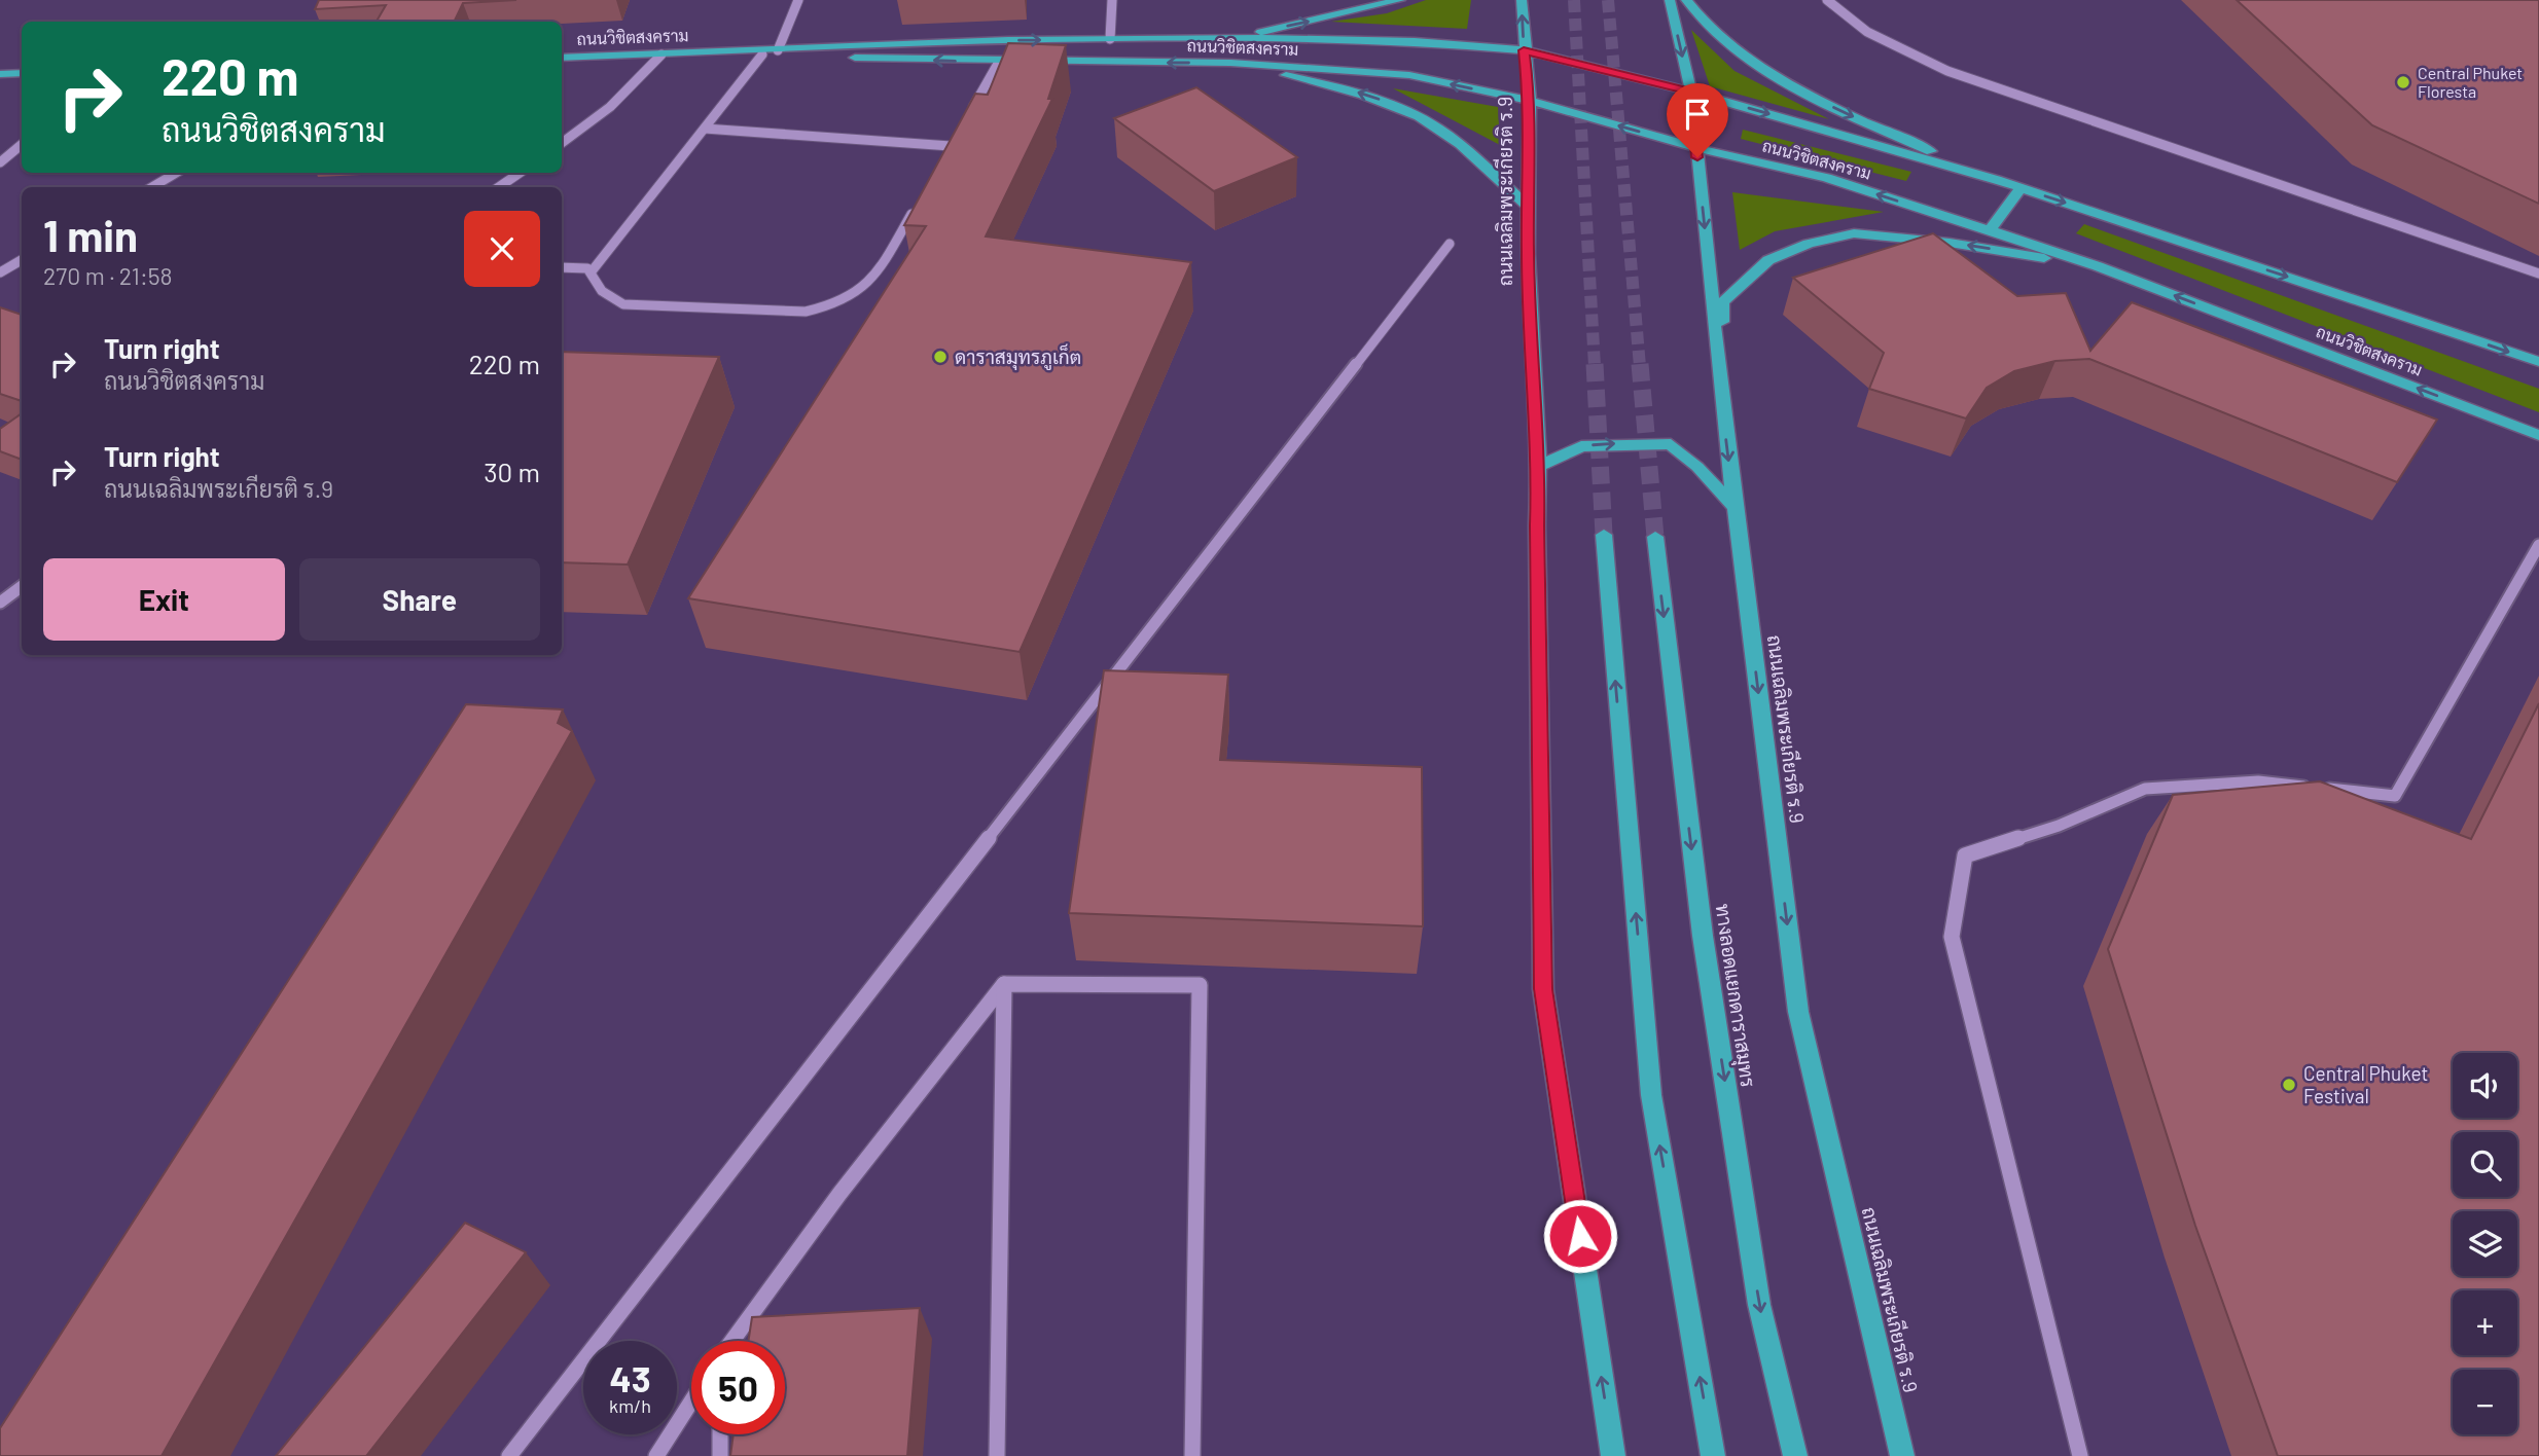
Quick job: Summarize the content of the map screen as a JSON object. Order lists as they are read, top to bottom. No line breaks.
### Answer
{"streets":{"main road":["ถนนวิชิตสงคราม","ถนนเฉลิมพระเกียรติ ร.9","ทางลอดแยกดาราสมุทร"]},"crossings":[["ถนนวิชิตสงคราม","ถนนเฉลิมพระเกียรติ ร.9"]],"places":["Central Phuket Floresta","ดาราสมุทรภูเก็ต","Central Phuket Festival"],"page":{"turn":["220 m","ถนนวิชิตสงคราม"],"heading":["1 min","270 m · 21:58"],"list":[{"name":"Turn right","note":"ถนนวิชิตสงคราม","value":"220 m"},{"name":"Turn right","note":"ถนนเฉลิมพระเกียรติ ร.9","value":"30 m"}],"buttons":["Exit","Share"],"map_buttons":["+","−"],"speed":"43 km/h","limit":"50"}}
